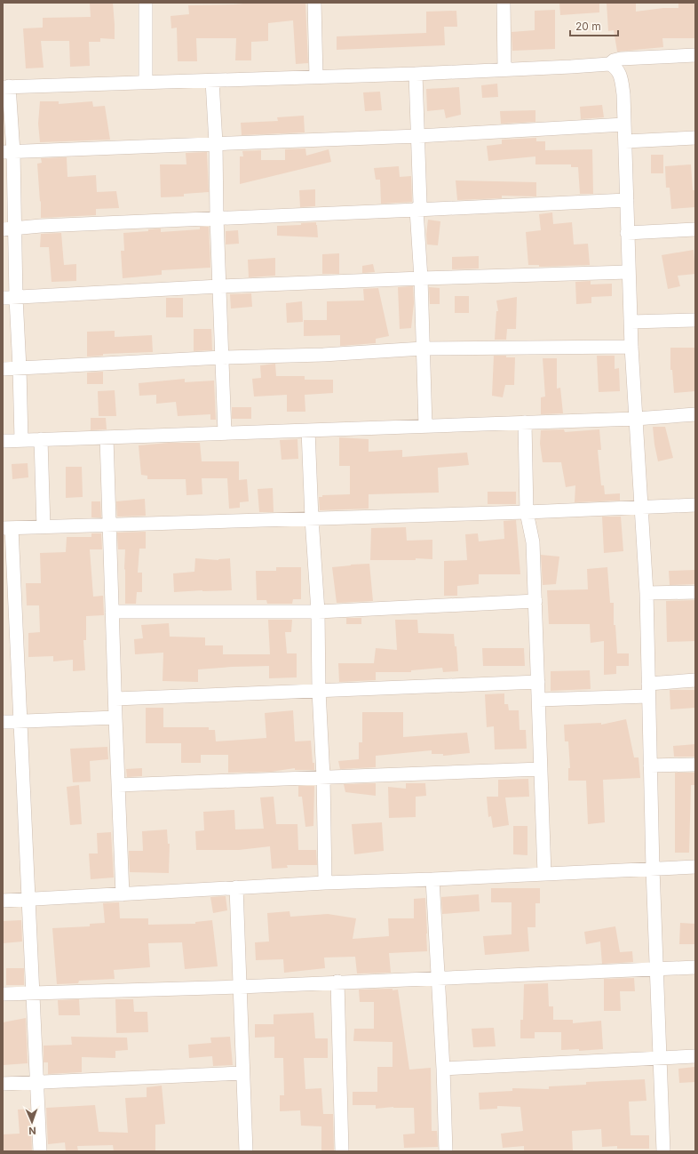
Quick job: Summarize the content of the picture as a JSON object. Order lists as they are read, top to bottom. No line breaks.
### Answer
{"scale_bar":"20 m","north":"bottom"}
